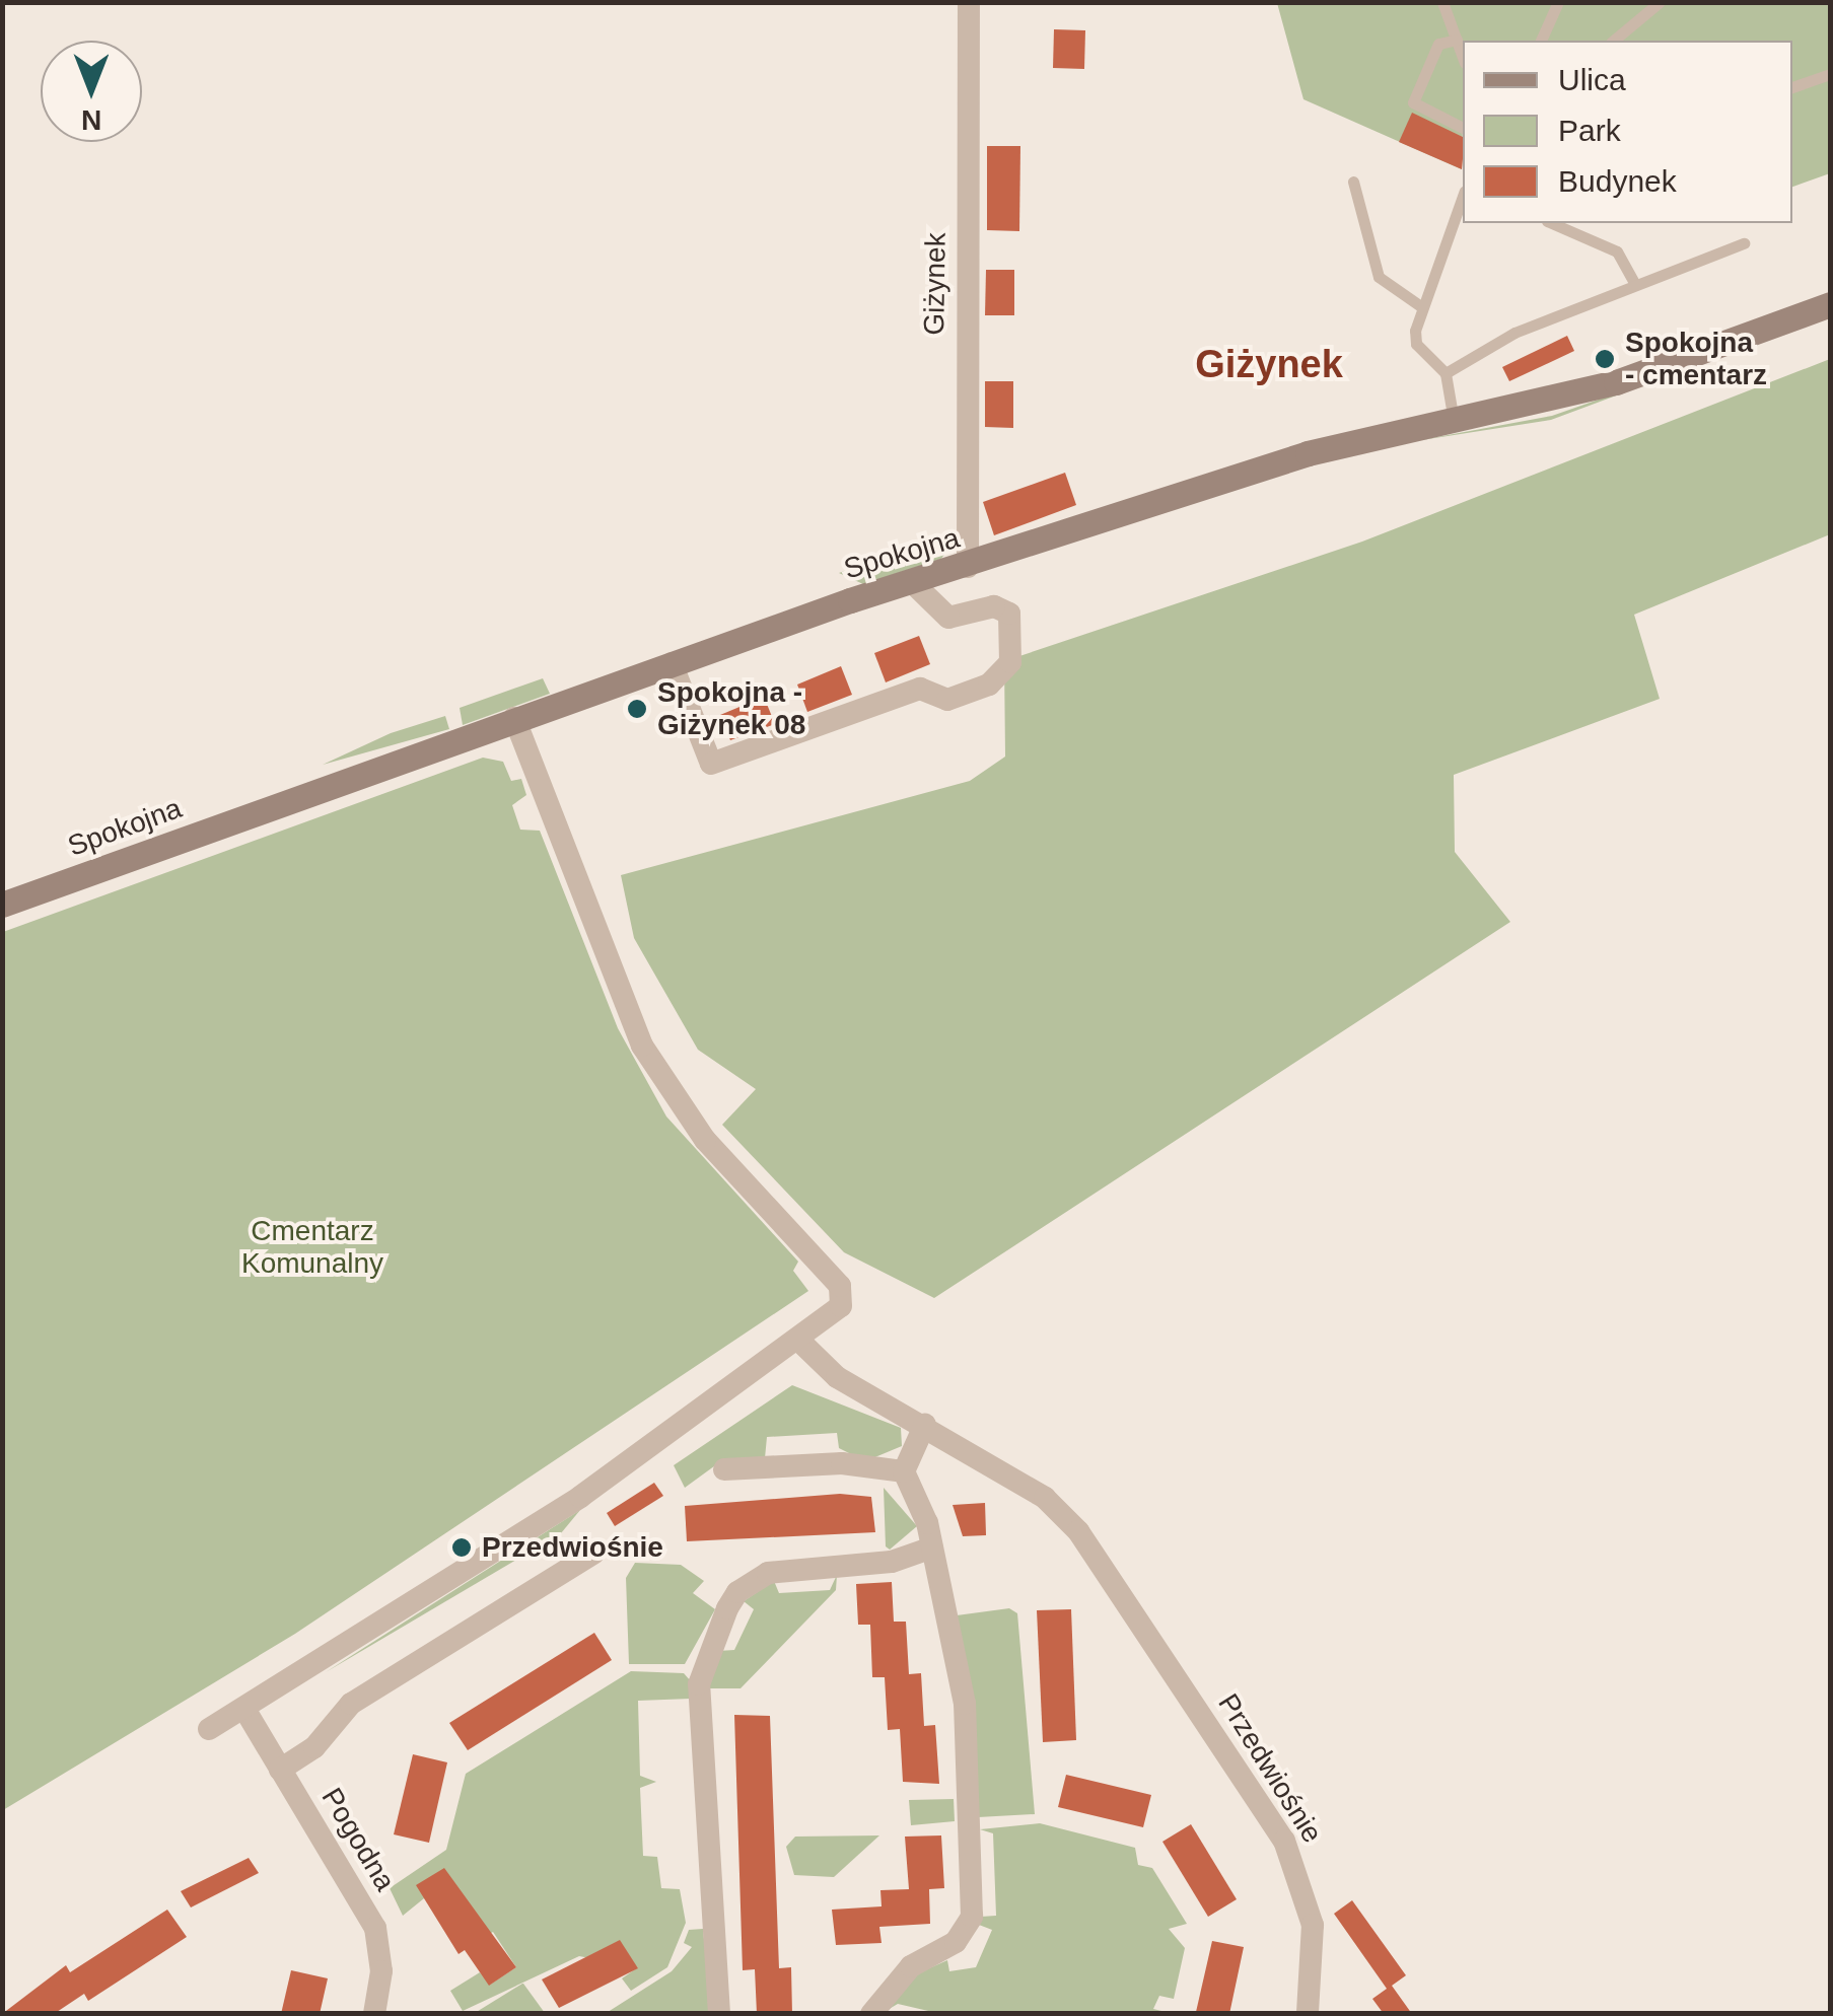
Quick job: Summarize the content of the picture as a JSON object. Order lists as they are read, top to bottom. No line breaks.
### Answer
{"streets":{"street":["Giżynek","Spokojna","Przedwiośnie","Pogodna"]},"crossings":[["Giżynek","Spokojna"]],"districts":["Giżynek"],"parks":["Cmentarz Komunalny"],"places":["Spokojna - cmentarz","Spokojna - Giżynek 08","Przedwiośnie"],"legend":["Ulica","Park","Budynek"],"north":"bottom"}
